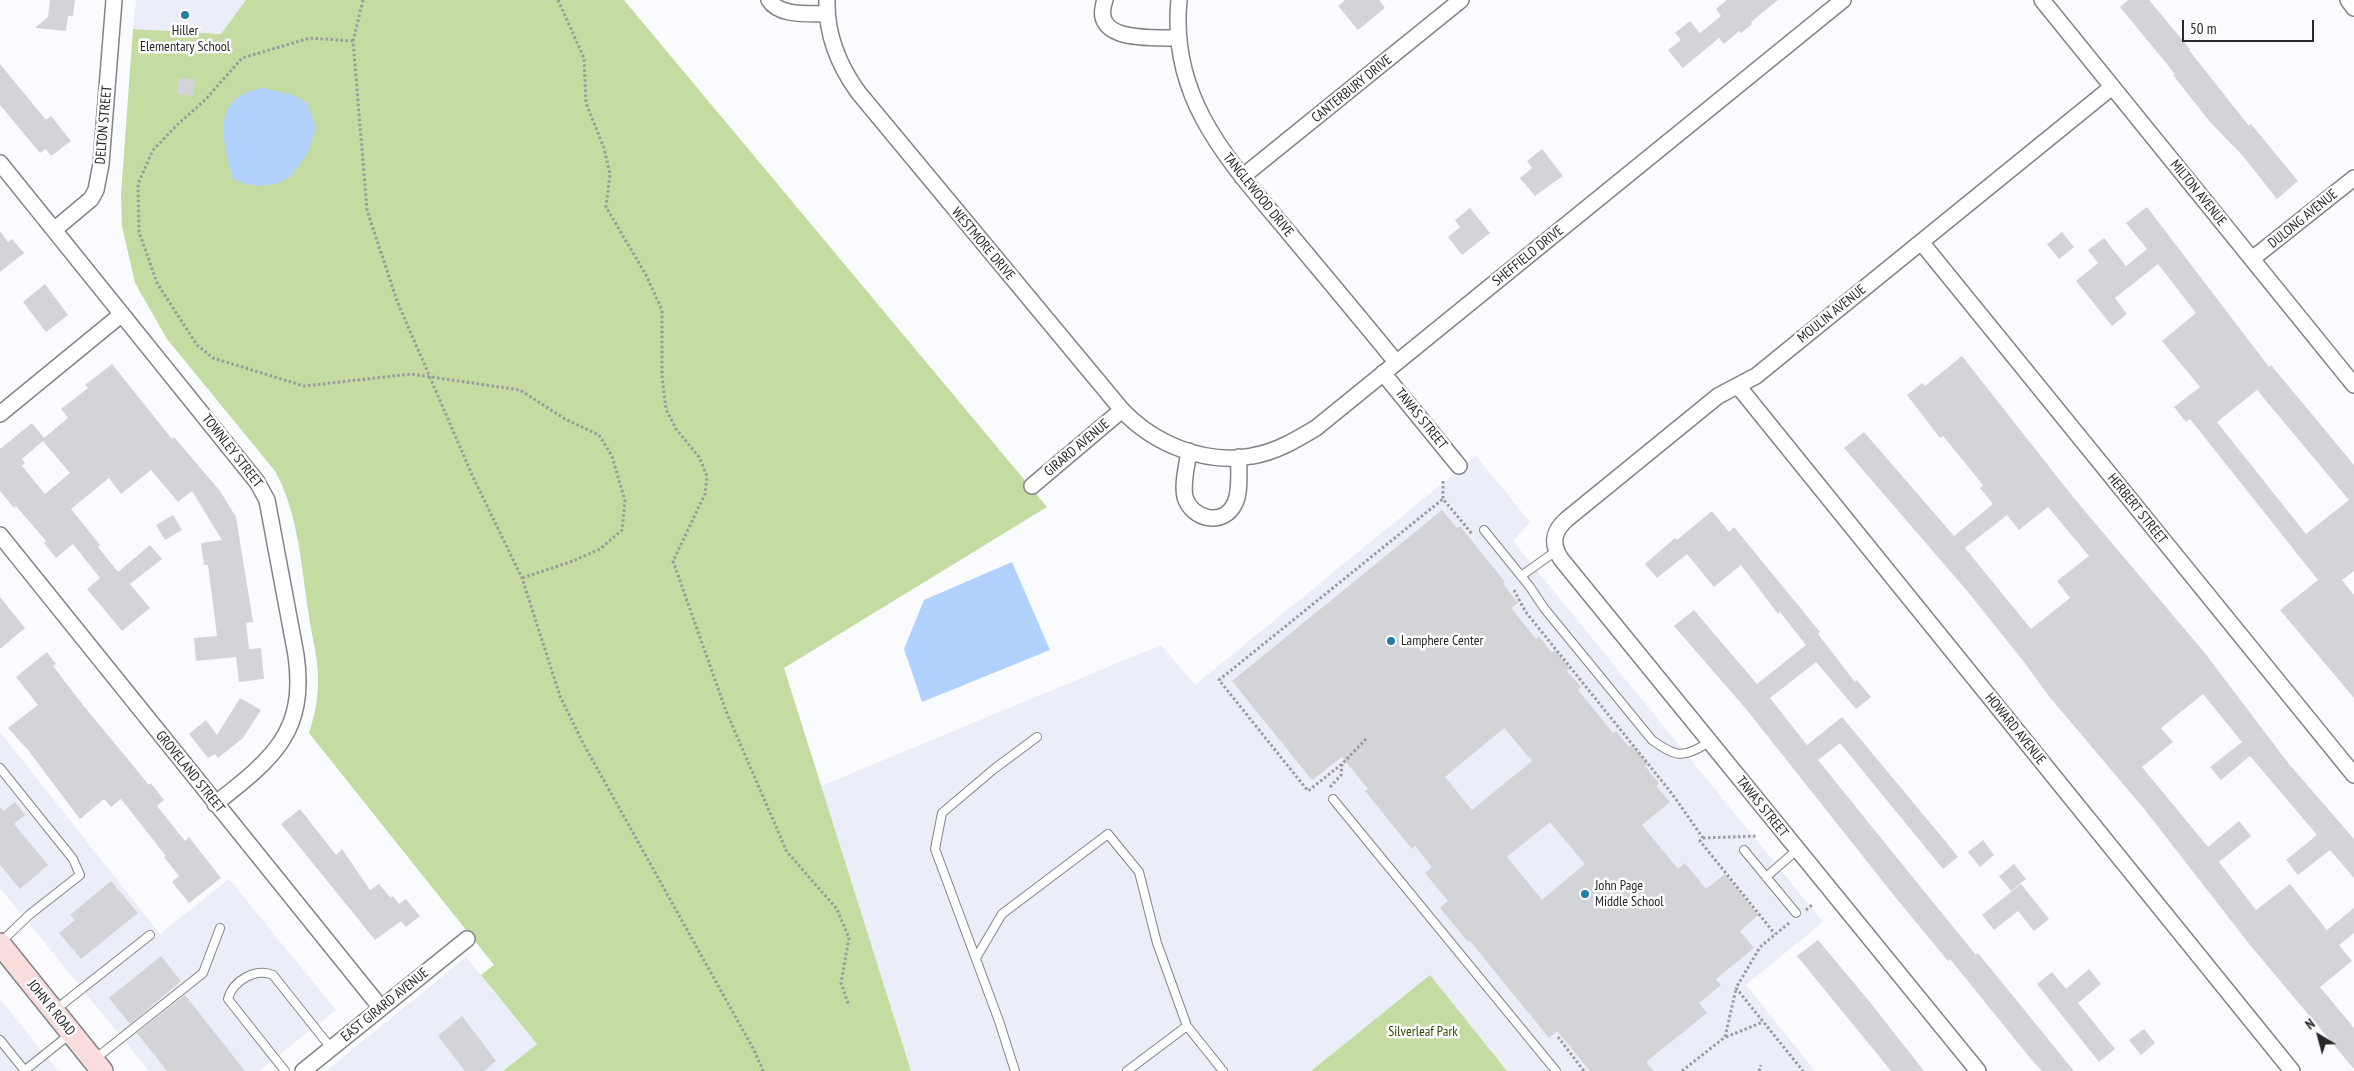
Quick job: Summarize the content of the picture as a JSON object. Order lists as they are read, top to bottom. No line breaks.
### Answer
{"streets":{"main road":["JOHN R ROAD"],"street":["CANTERBURY DRIVE","DELTON STREET","MILTON AVENUE","TANGLEWOOD DRIVE","DULONG AVENUE","WESTMORE DRIVE","SHEFFIELD DRIVE","MOULIN AVENUE","TAWAS STREET","GIRARD AVENUE","TOWNLEY STREET","HERBERT STREET","HOWARD AVENUE","GROVELAND STREET","EAST GIRARD AVENUE"]},"crossings":[["CANTERBURY DRIVE","TANGLEWOOD DRIVE"],["DELTON STREET","TOWNLEY STREET"],["MILTON AVENUE","DULONG AVENUE"],["MILTON AVENUE","MOULIN AVENUE"],["TANGLEWOOD DRIVE","SHEFFIELD DRIVE"],["WESTMORE DRIVE","SHEFFIELD DRIVE"],["WESTMORE DRIVE","GIRARD AVENUE"],["SHEFFIELD DRIVE","TAWAS STREET"],["MOULIN AVENUE","TAWAS STREET"],["MOULIN AVENUE","HERBERT STREET"],["MOULIN AVENUE","HOWARD AVENUE"],["TOWNLEY STREET","GROVELAND STREET"],["GROVELAND STREET","EAST GIRARD AVENUE"]],"parks":["Silverleaf Park"],"places":["Hiller Elementary School","Lamphere Center","John Page Middle School"],"scale_bar":"50 m","north":"top left"}
